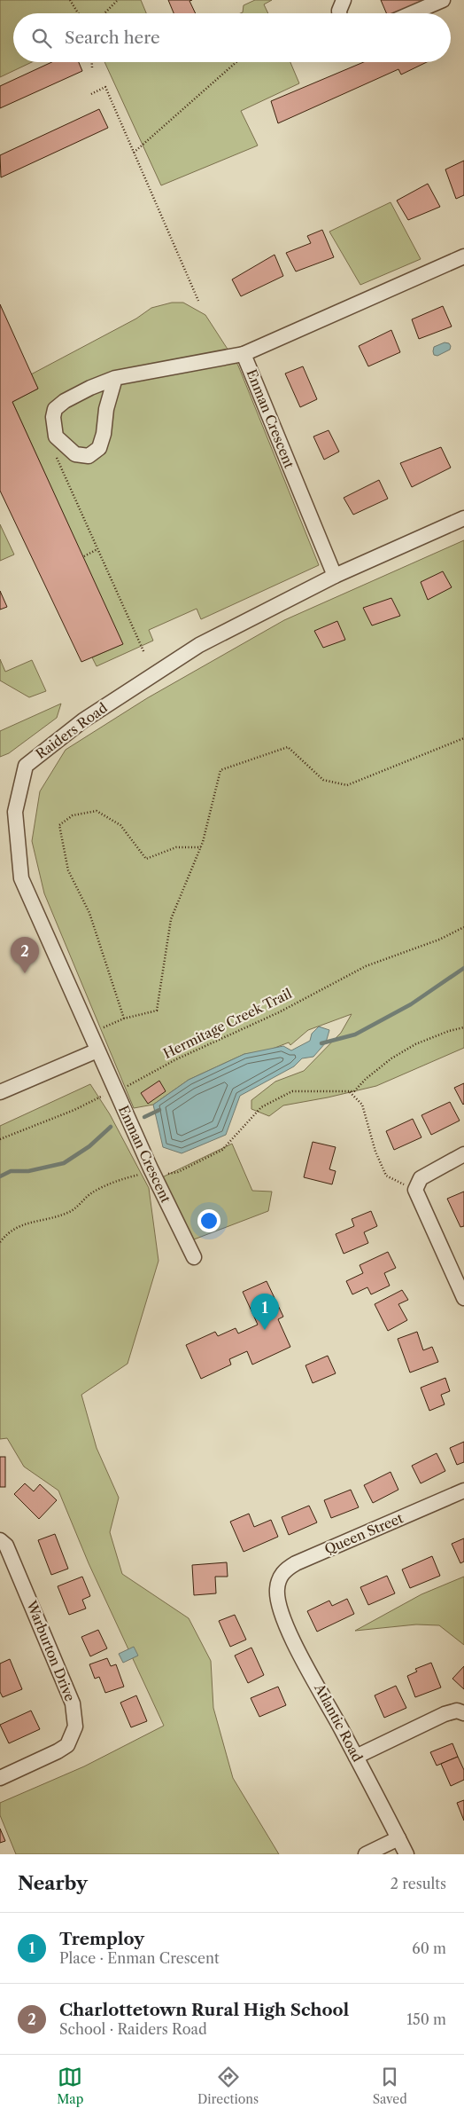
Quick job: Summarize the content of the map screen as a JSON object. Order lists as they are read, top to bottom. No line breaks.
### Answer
{"streets":{"street":["Enman Crescent","Raiders Road","Queen Street","Warburton Drive","Atlantic Road"],"path":["Hermitage Creek Trail"]},"crossings":[["Enman Crescent","Raiders Road"],["Queen Street","Atlantic Road"]],"page":{"search":"Search here","pins":["2","1"],"heading":["Nearby","2 results"],"list":[{"mark":"1","name":"Tremploy","note":"Place · Enman Crescent","value":"60 m"},{"mark":"2","name":"Charlottetown Rural High School","note":"School · Raiders Road","value":"150 m"}],"nav":["Map","Directions","Saved"]}}
